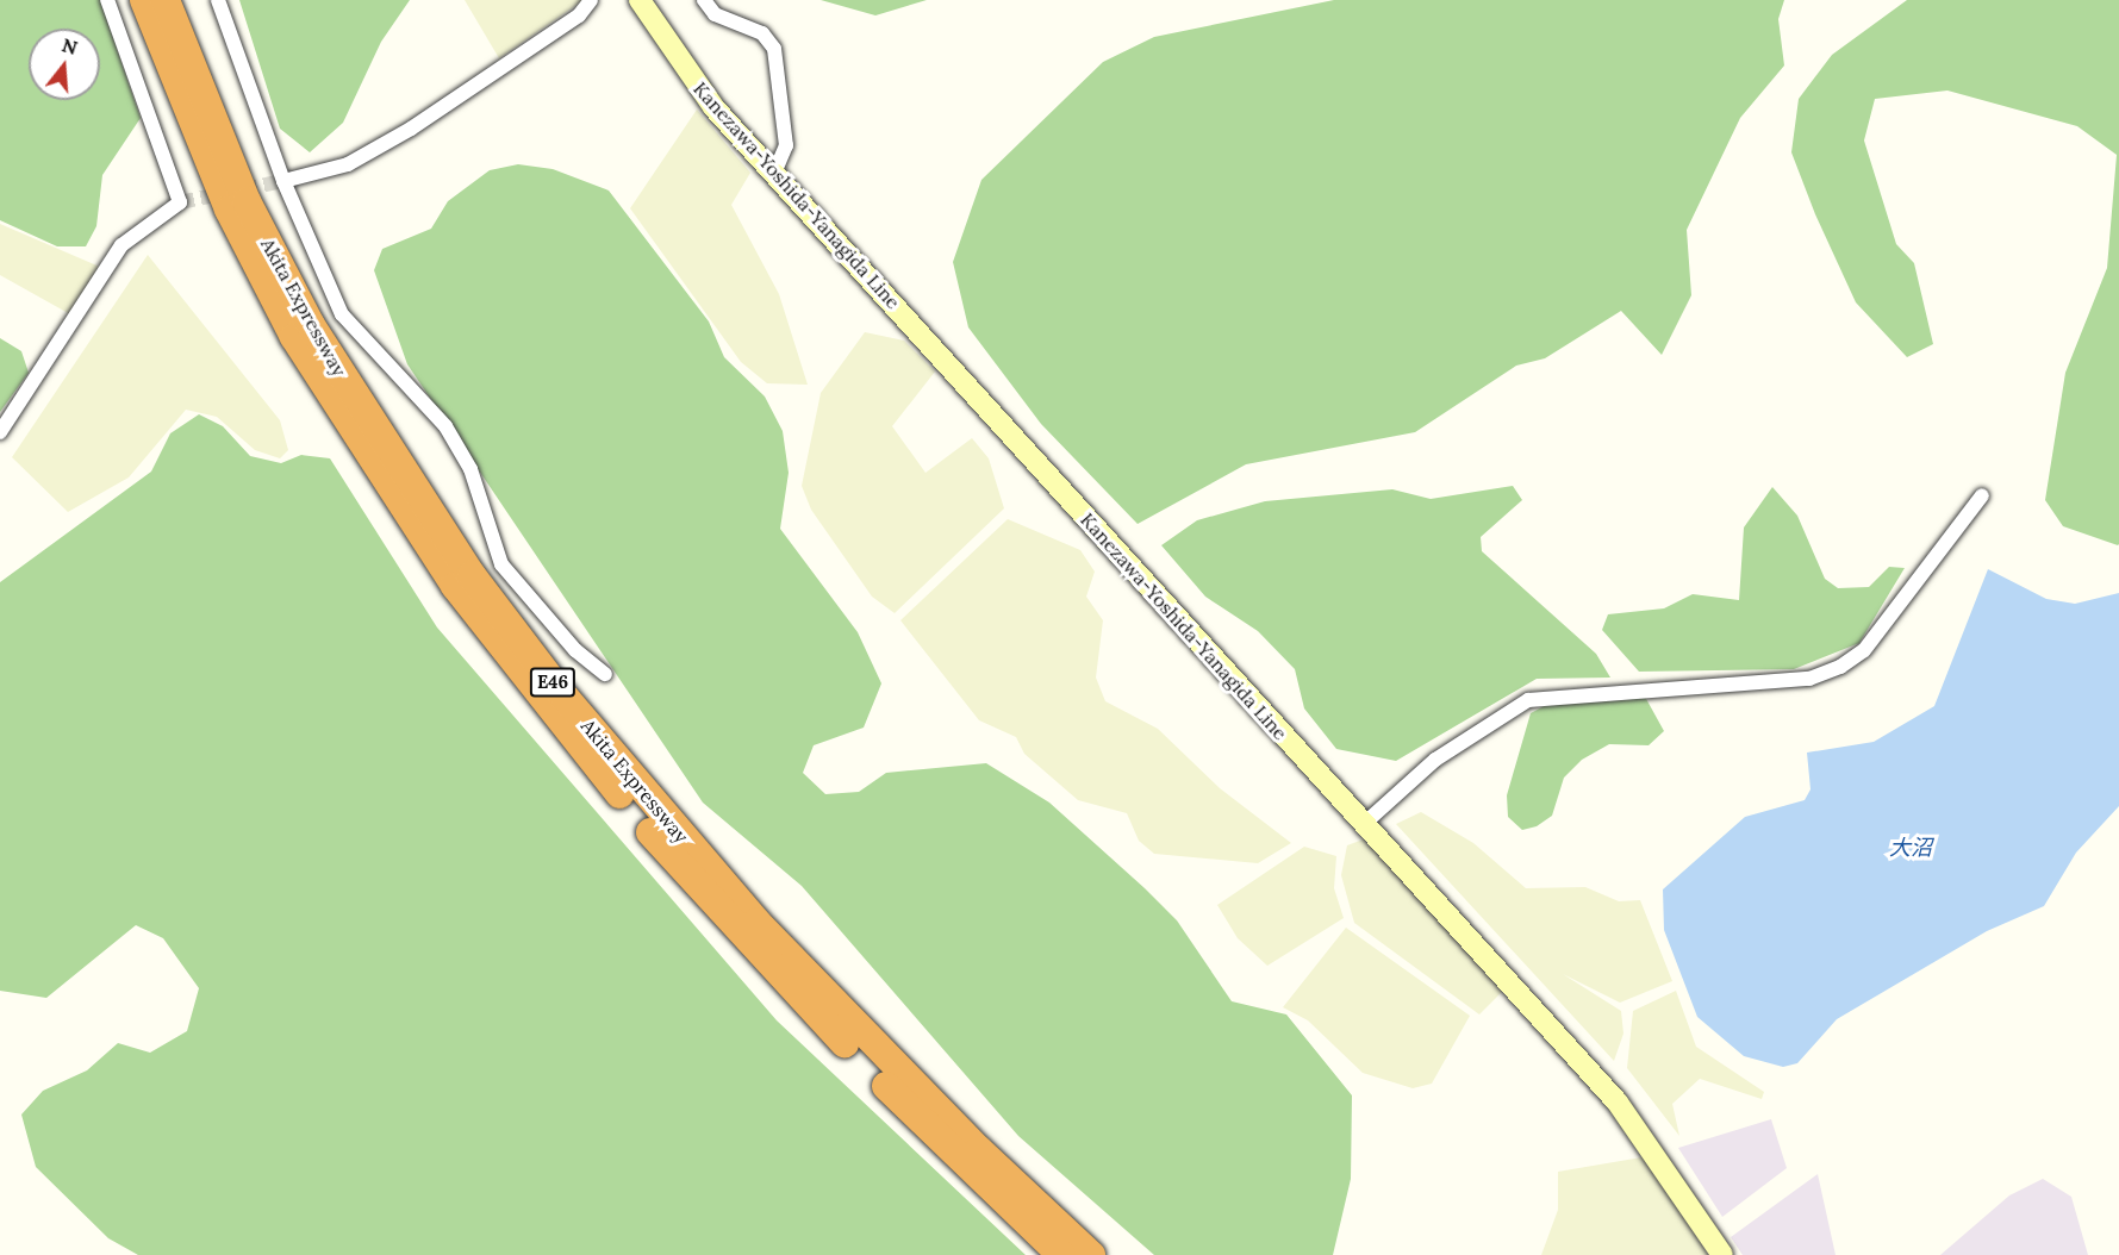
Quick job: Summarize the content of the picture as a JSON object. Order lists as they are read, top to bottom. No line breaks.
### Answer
{"streets":{"highway":["Akita Expressway","E46"],"main road":["Kanezawa-Yoshida-Yanagida Line"]},"water":["大沼"],"north":"top"}
